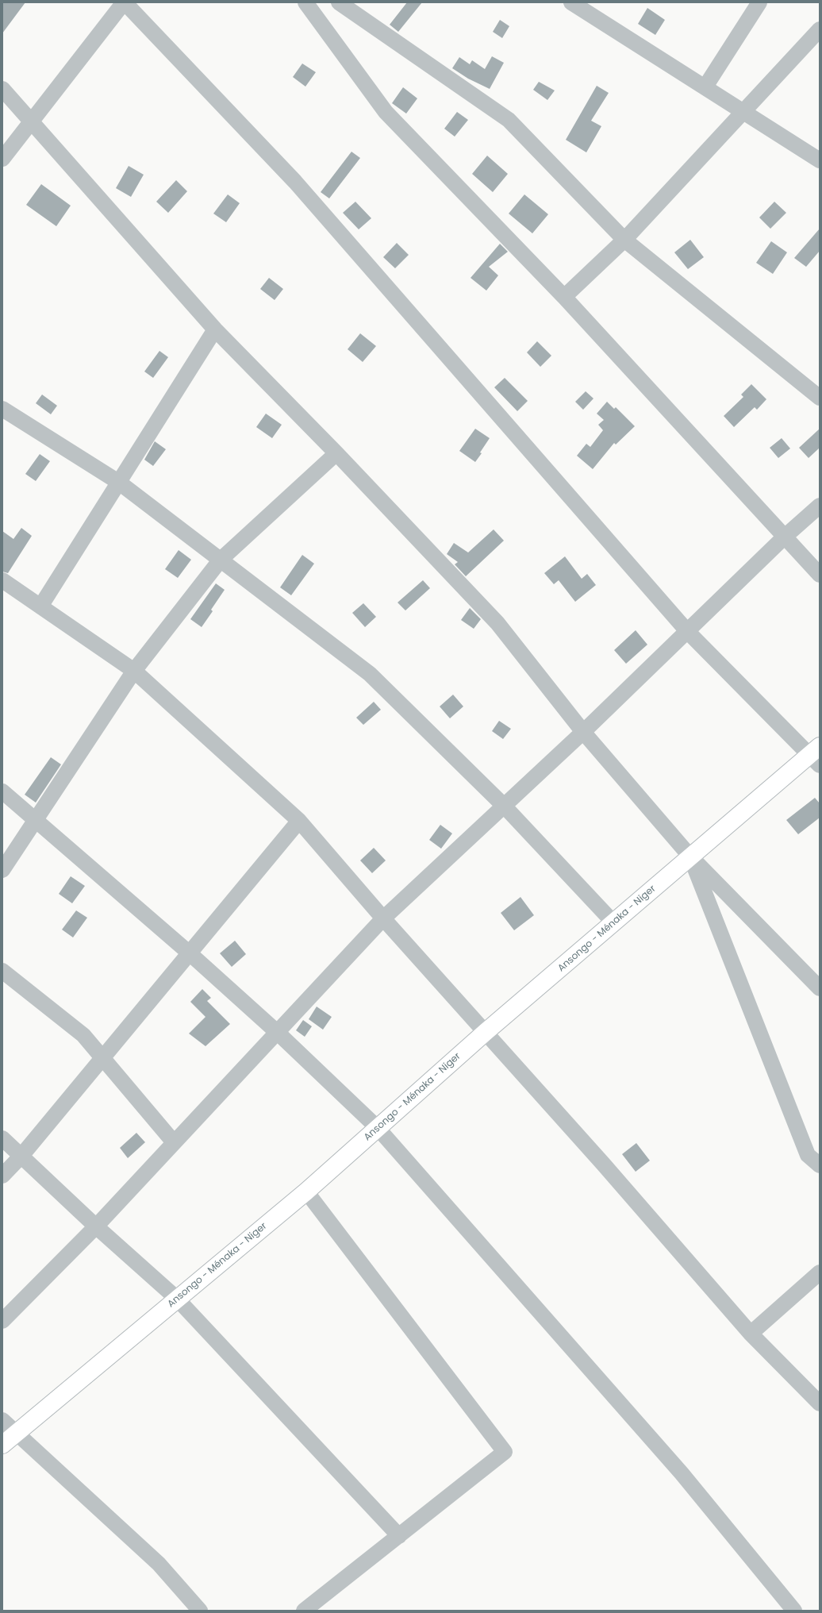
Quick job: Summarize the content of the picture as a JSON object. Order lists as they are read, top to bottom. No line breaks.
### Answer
{"streets":{"main road":["Ansongo - Ménaka - Niger"]}}
